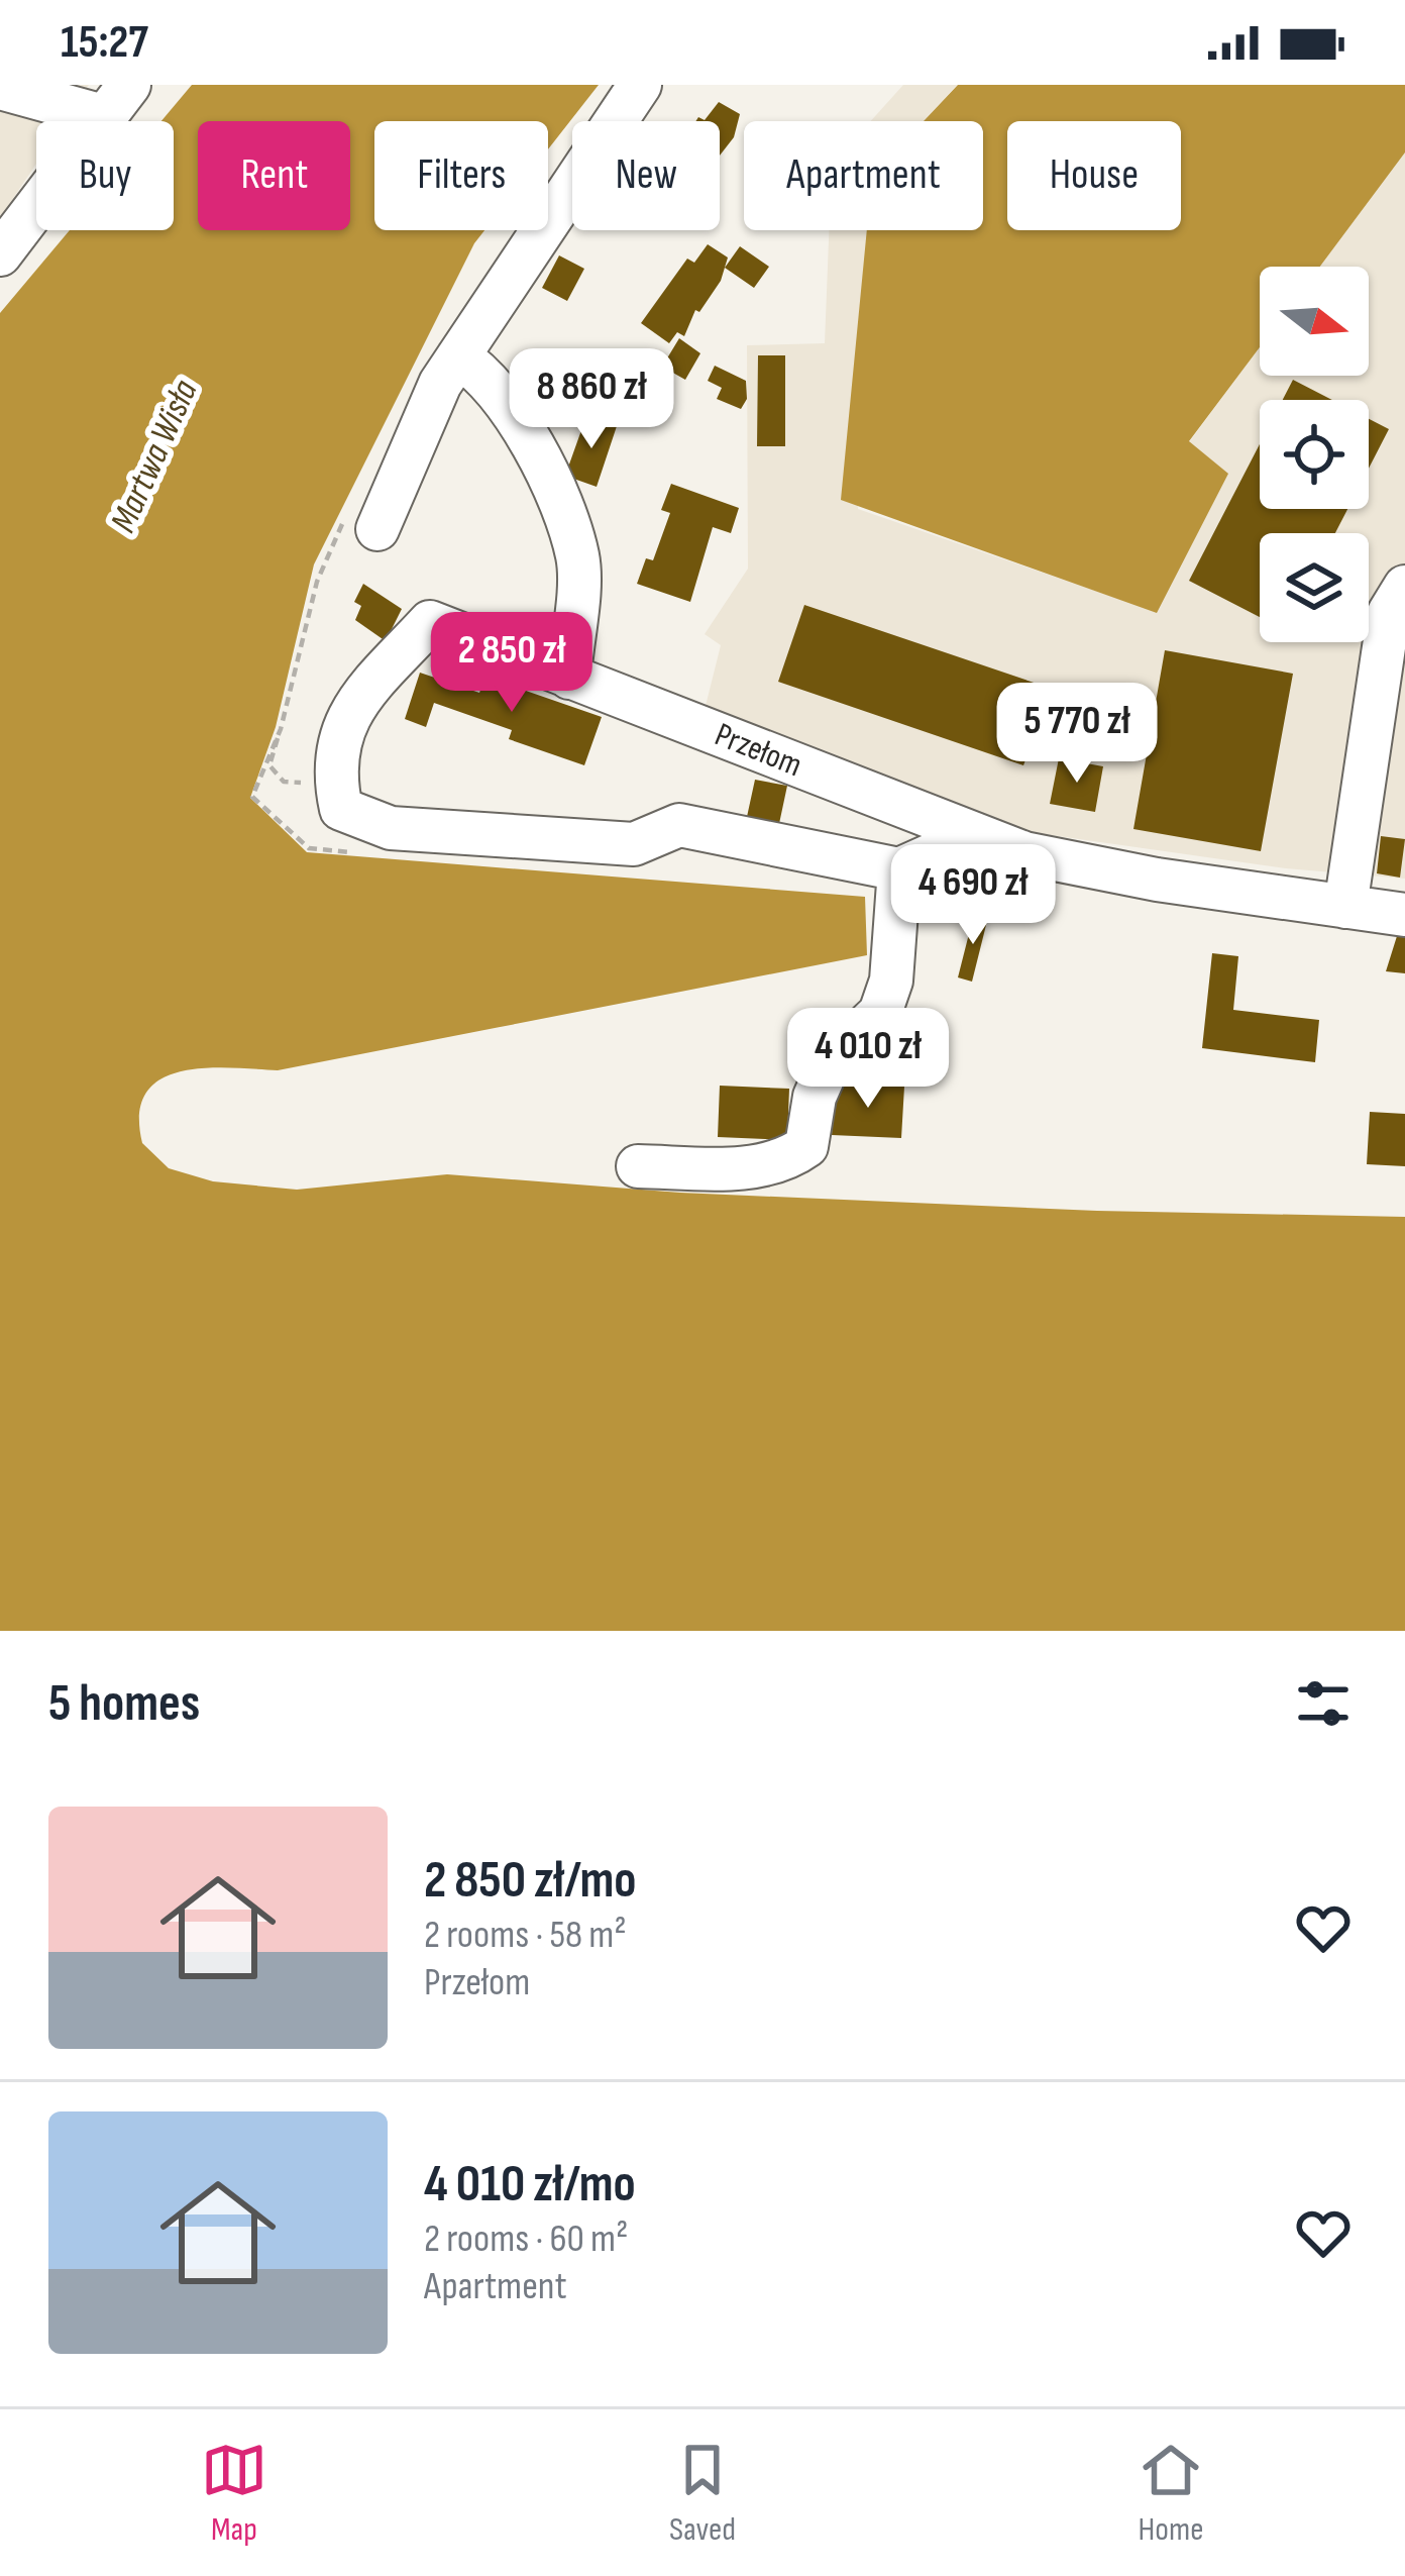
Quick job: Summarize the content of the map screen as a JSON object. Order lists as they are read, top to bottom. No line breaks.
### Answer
{"streets":{"street":["Przełom"]},"water":["Martwa Wisła"],"north":"right","page":{"status":"15:27","chip":["Buy","Rent","Filters","New","Apartment","House"],"price":["8 860 zł","2 850 zł","5 770 zł","4 690 zł","4 010 zł"],"heading":"5 homes","list":[{"name":"2 850 zł/mo","note":"2 rooms · 58 m² · Przełom"},{"name":"4 010 zł/mo","note":"2 rooms · 60 m² · Apartment"}],"tabs":["Map","Saved","Home"]}}
